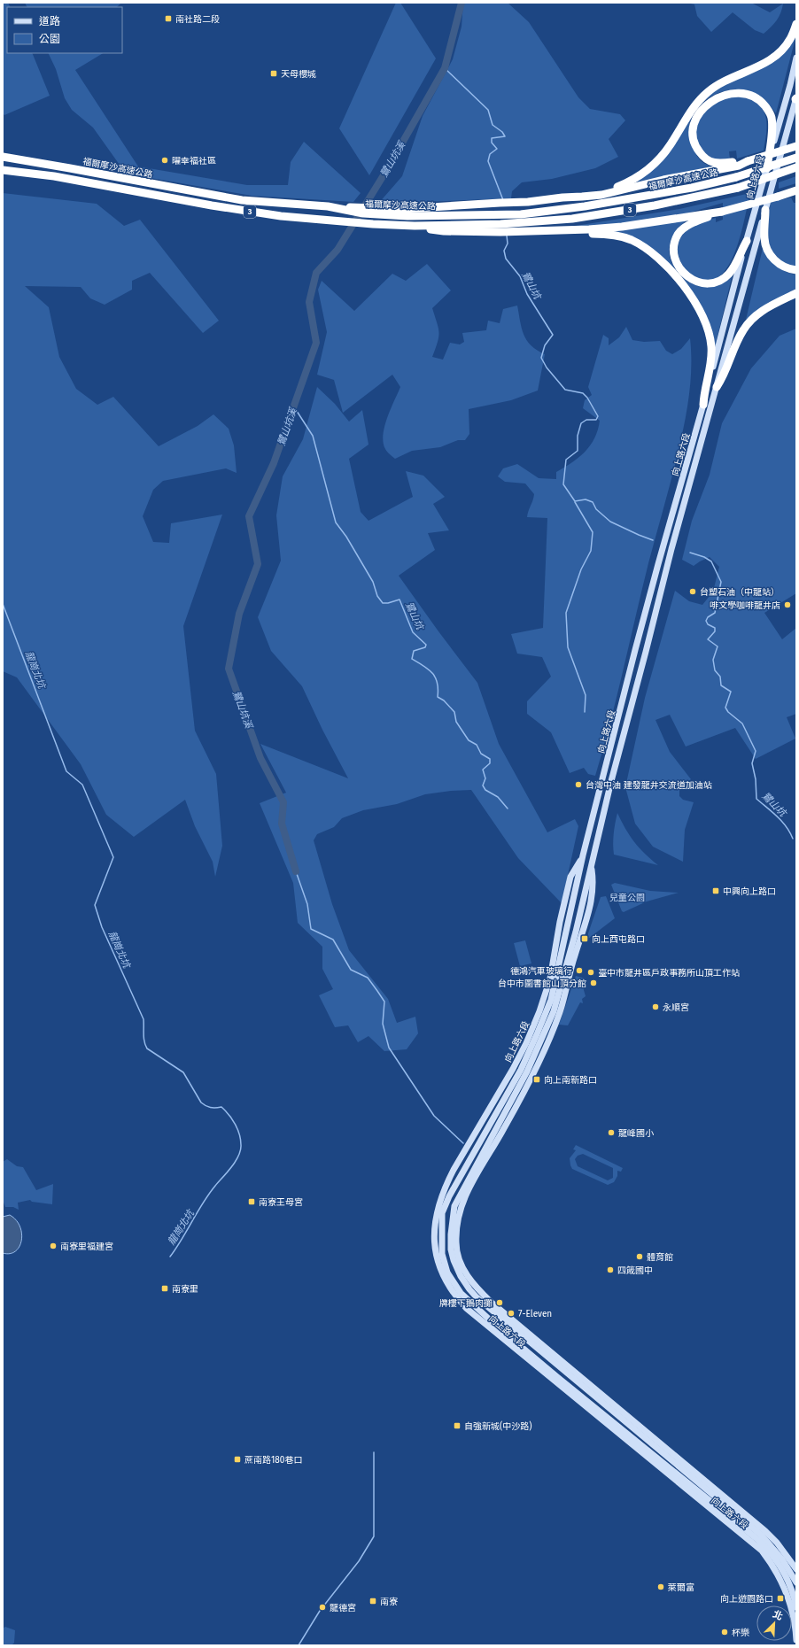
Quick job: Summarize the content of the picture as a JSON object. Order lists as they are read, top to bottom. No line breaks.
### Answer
{"streets":{"highway":["福爾摩沙高速公路","3"],"main road":["向上路六段"]},"water":["鷺山坑溪","鷺山坑","龍崗北坑"],"parks":["兒童公園"],"places":{"transit":["南社路二段","天母櫻城","中興向上路口","向上西屯路口","向上南新路口","南寮王母宮","南寮里","自強新城(中沙路)","蔗南路180巷口","向上遊園路口","南寮"],"other":["曜幸福社區","台塑石油（中龍站）","啡文學咖啡龍井店","台灣中油 建發龍井交流道加油站","德鴻汽車玻璃行","臺中市龍井區戶政事務所山頂工作站","台中市圖書館山頂分館","永順宮","龍峰國小","南寮里福建宮","體育館","四箴國中","牌樓下鵝肉攤","7-Eleven","萊爾富","龍德宮","杯樂"]},"legend":["道路","公園"],"north":"top right"}
